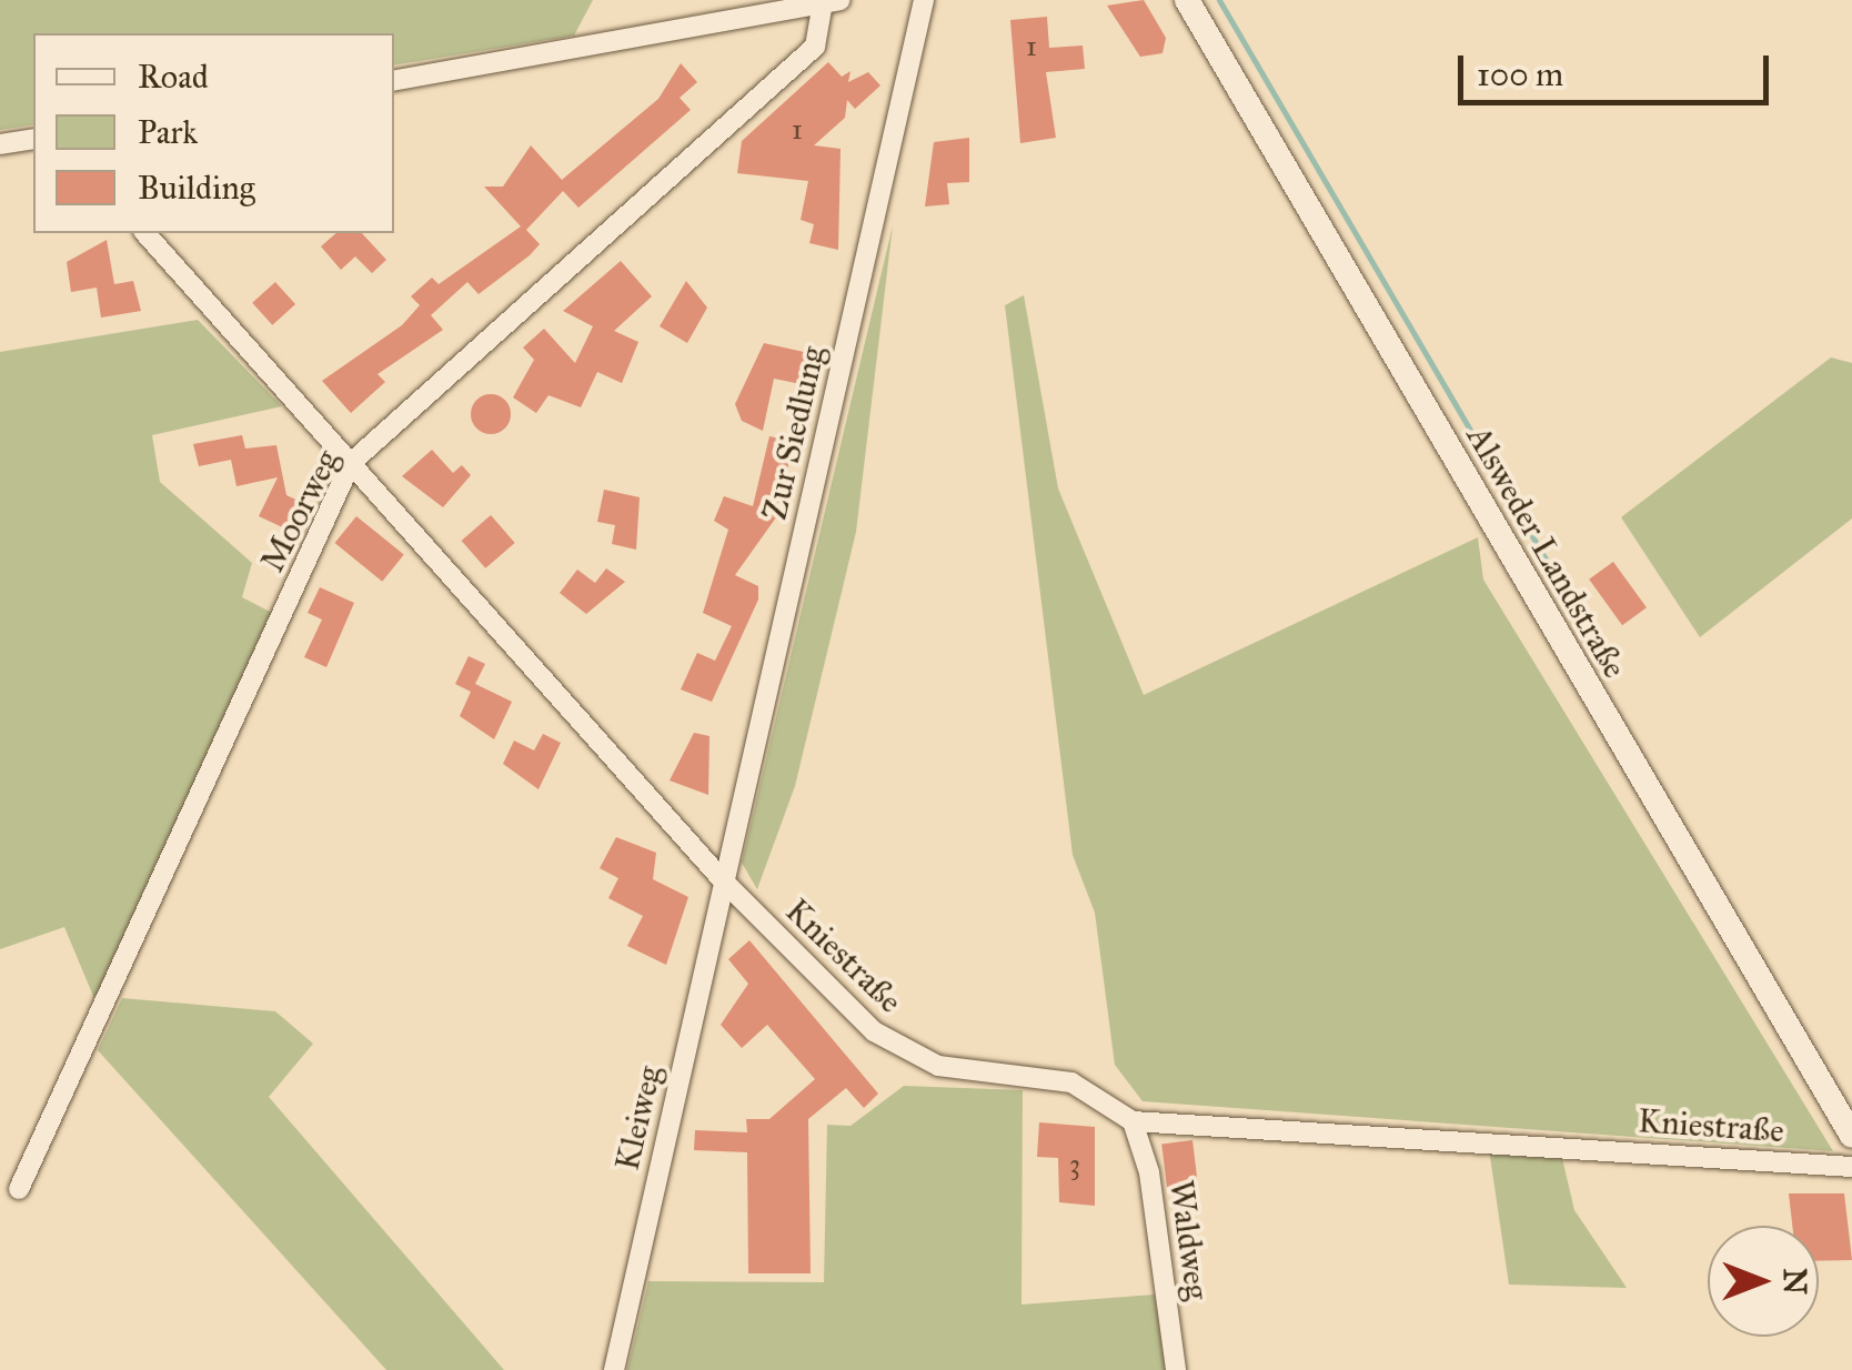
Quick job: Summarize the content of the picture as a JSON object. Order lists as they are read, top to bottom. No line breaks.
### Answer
{"streets":{"street":["Zur Siedlung","Moorweg","Alsweder Landstraße","Kniestraße","Kleiweg","Waldweg"]},"crossings":[["Zur Siedlung","Kniestraße"],["Zur Siedlung","Kleiweg"],["Moorweg","Kniestraße"],["Kniestraße","Kleiweg"],["Kniestraße","Waldweg"]],"house_numbers":["1","1","3"],"legend":["Road","Park","Building"],"scale_bar":"100 m","north":"right"}
